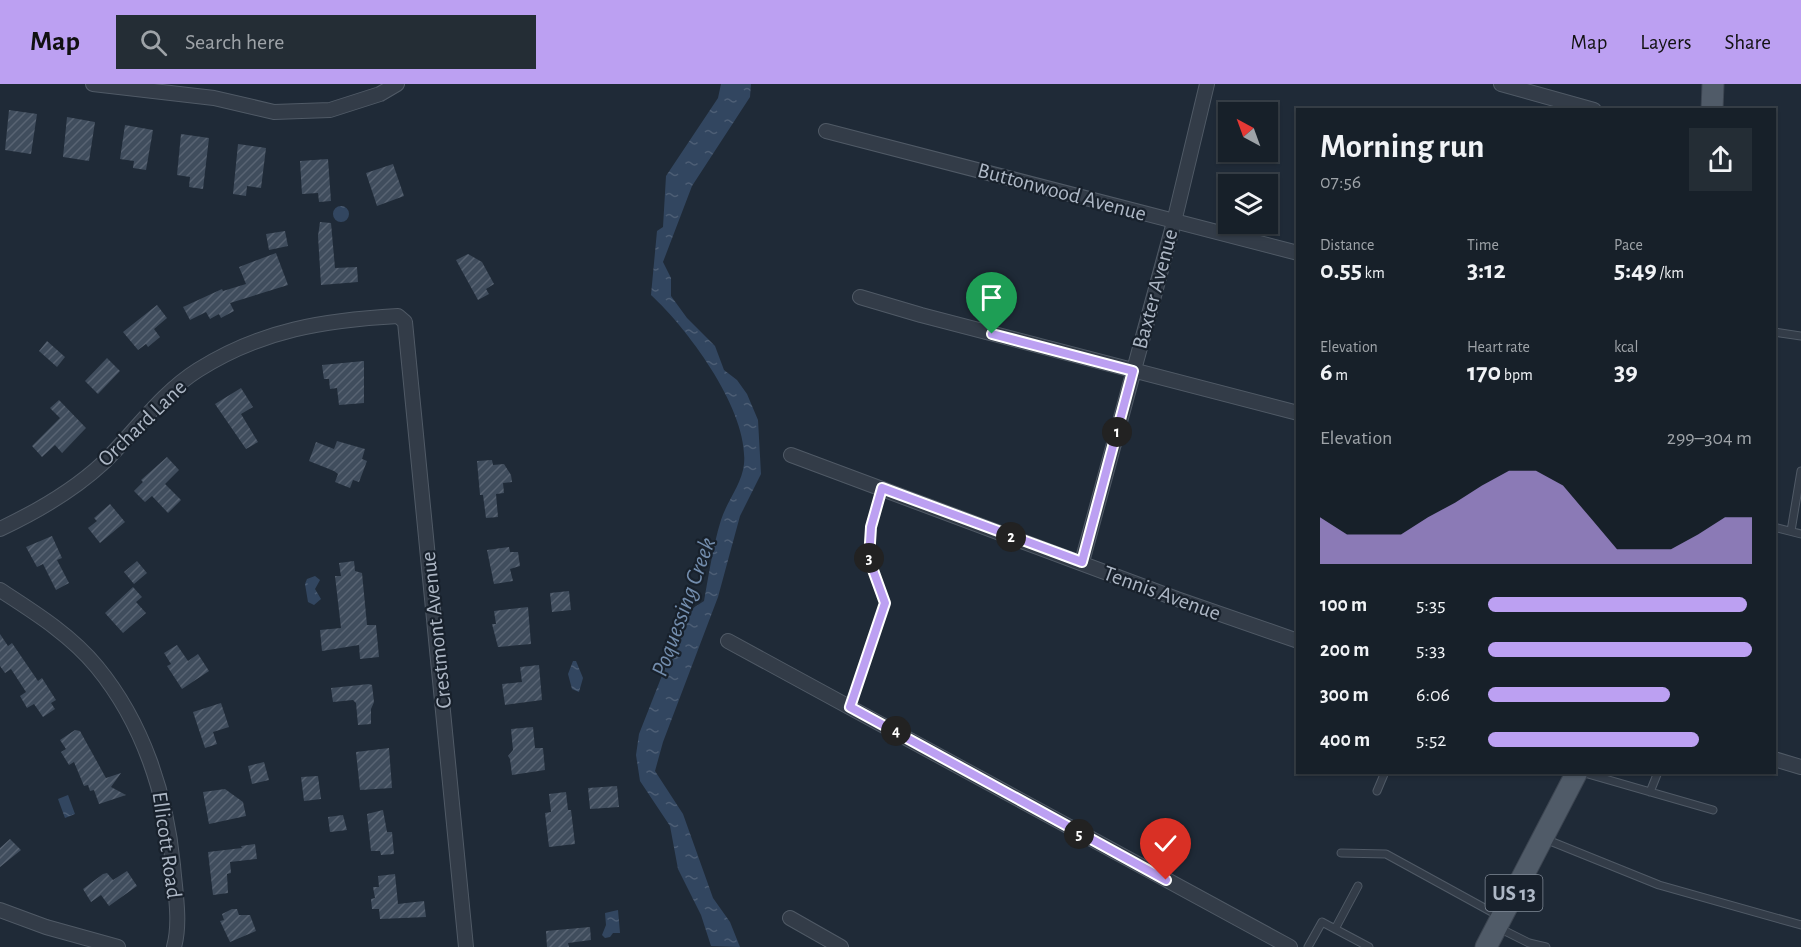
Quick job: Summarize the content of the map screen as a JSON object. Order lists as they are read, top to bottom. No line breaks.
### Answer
{"streets":{"main road":["US 13"],"street":["Buttonwood Avenue","Baxter Avenue","Orchard Lane","Tennis Avenue","Crestmont Avenue","Ellicott Road"]},"crossings":[["Buttonwood Avenue","Baxter Avenue"],["Baxter Avenue","Tennis Avenue"],["Orchard Lane","Crestmont Avenue"]],"water":["Poquessing Creek"],"north":"top left","page":{"header":"Map","search":"Search here","nav":["Map","Layers","Share"],"heading":["Morning run","07:56"],"stats":[["Distance","0.55 km"],["Time","3:12"],["Pace","5:49 /km"],["Elevation","6 m"],["Heart rate","170 bpm"],["kcal","39"]],"chart":["Elevation","299–304 m"],"pins":["1","2","3","4","5"],"list":[{"name":"100 m","note":"5:35"},{"name":"200 m","note":"5:33"},{"name":"300 m","note":"6:06"},{"name":"400 m","note":"5:52"}]}}
